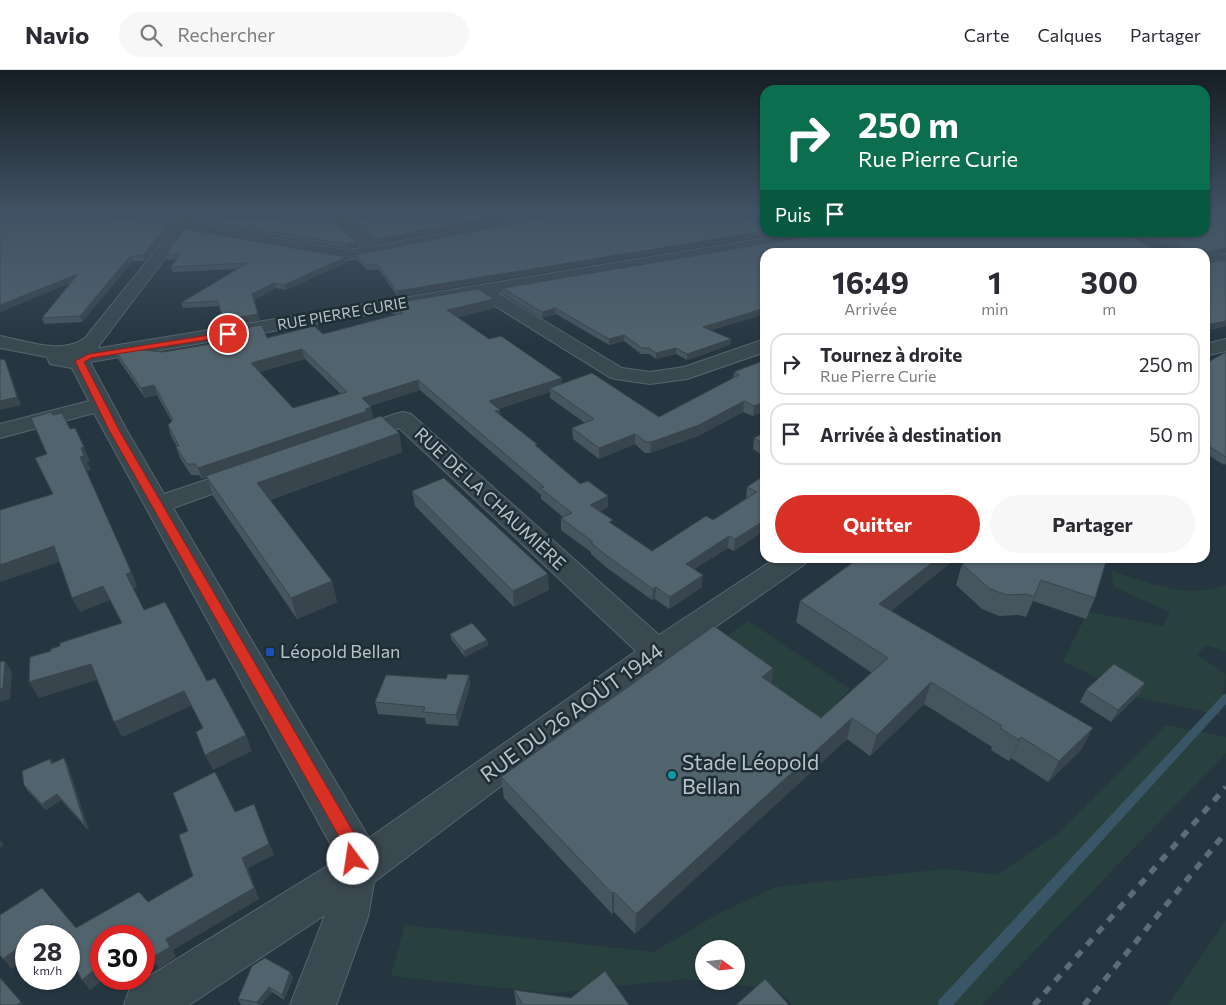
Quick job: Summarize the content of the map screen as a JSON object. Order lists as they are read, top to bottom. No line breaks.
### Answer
{"streets":{"street":["RUE PIERRE CURIE","RUE DE LA CHAUMIÈRE","RUE DU 26 AOÛT 1944"]},"crossings":[["RUE DE LA CHAUMIÈRE","RUE DU 26 AOÛT 1944"]],"places":{"transit":["Léopold Bellan"],"other":["Stade Léopold Bellan"]},"north":"right","page":{"header":"Navio","search":"Rechercher","nav":["Carte","Calques","Partager"],"turn":["250 m","Rue Pierre Curie"],"then":"Puis","eta":["16:49","Arrivée","1","min","300","m"],"list":[{"name":"Tournez à droite","note":"Rue Pierre Curie","value":"250 m"},{"name":"Arrivée à destination","value":"50 m"}],"buttons":["Quitter","Partager"],"speed":"28 km/h","limit":"30"}}
